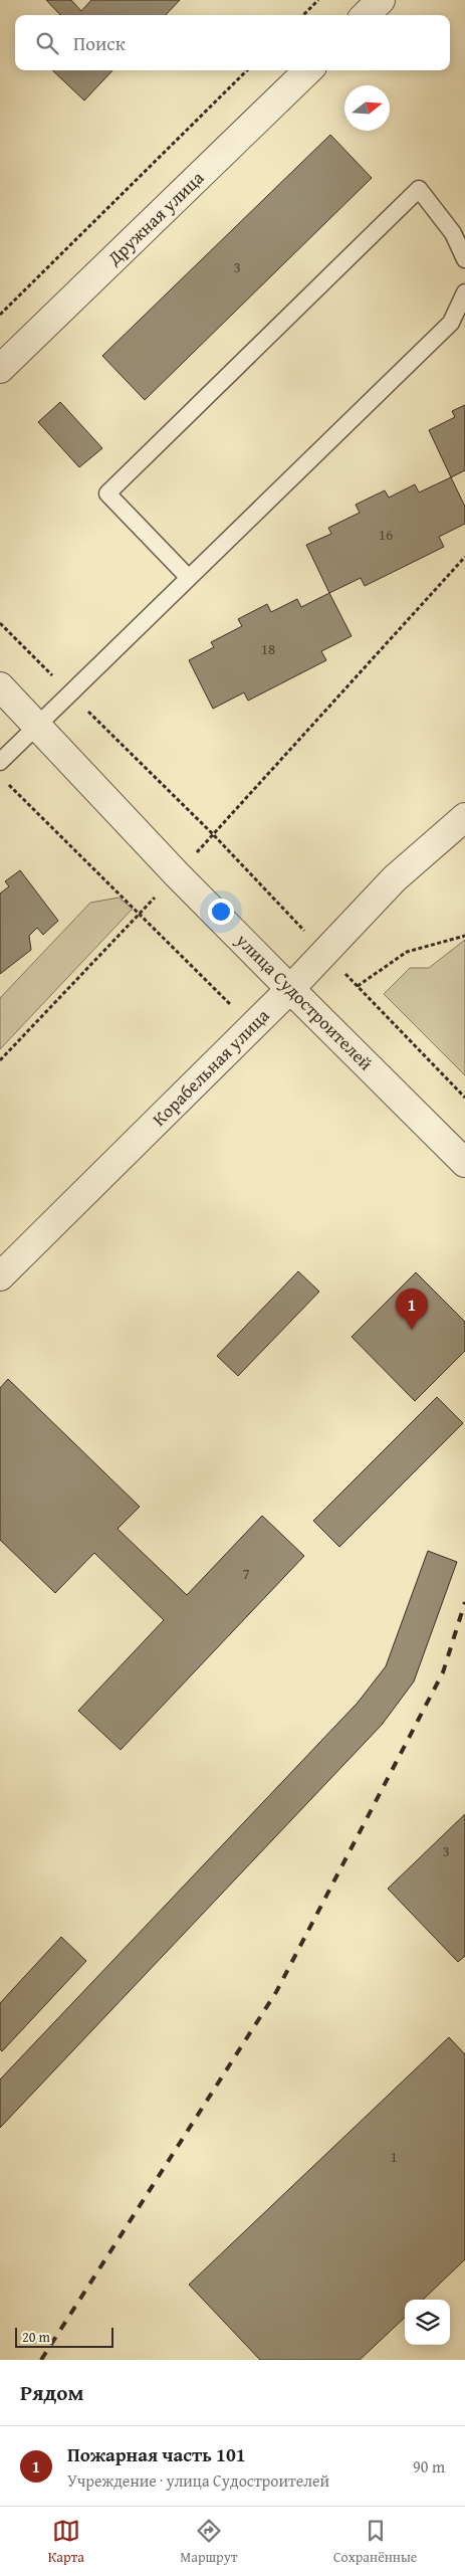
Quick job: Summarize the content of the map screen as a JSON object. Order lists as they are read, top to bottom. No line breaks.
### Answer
{"streets":{"street":["Дружная улица","улица Судостроителей","Корабельная улица"]},"crossings":[["улица Судостроителей","Корабельная улица"]],"house_numbers":["3","16","18","7","3","1"],"scale_bar":"20 m","north":"right","page":{"search":"Поиск","pins":"1","scale":"20 m","heading":"Рядом","list":[{"mark":"1","name":"Пожарная часть 101","note":"Учреждение · улица Судостроителей","value":"90 m"}],"nav":["Карта","Маршрут","Сохранённые"]}}
